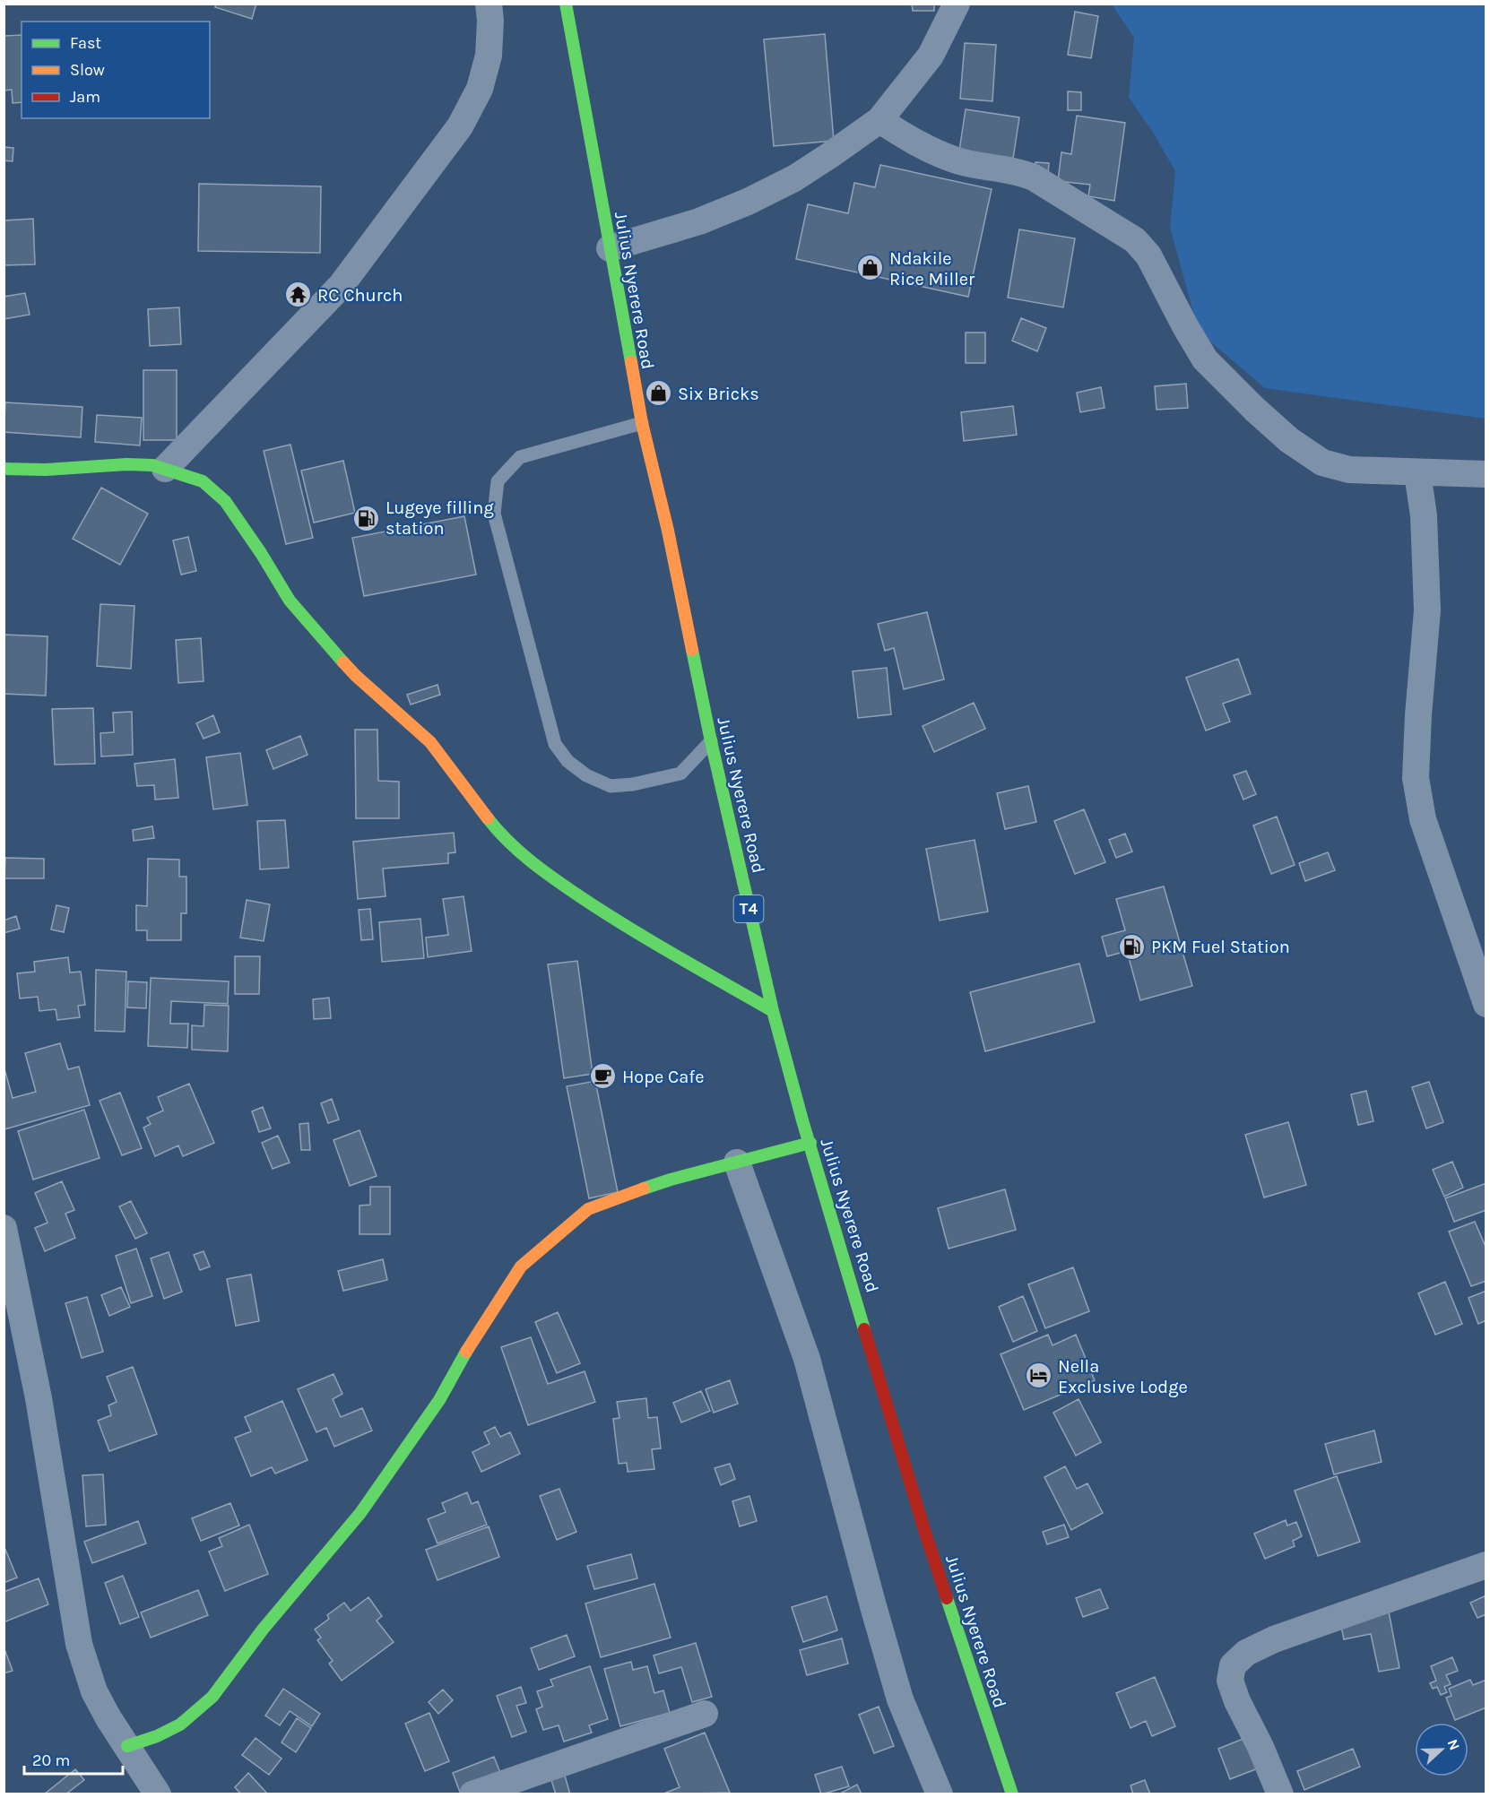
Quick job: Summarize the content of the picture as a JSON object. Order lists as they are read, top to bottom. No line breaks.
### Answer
{"streets":{"main road":["Julius Nyerere Road","T4"]},"places":{"shop":["Ndakile Rice Miller","Six Bricks"],"temple":["RC Church"],"fuel station":["Lugeye filling station","PKM Fuel Station"],"cafe":["Hope Cafe"],"hotel":["Nella Exclusive Lodge"]},"legend":["Fast","Slow","Jam"],"scale_bar":"20 m","north":"right"}
